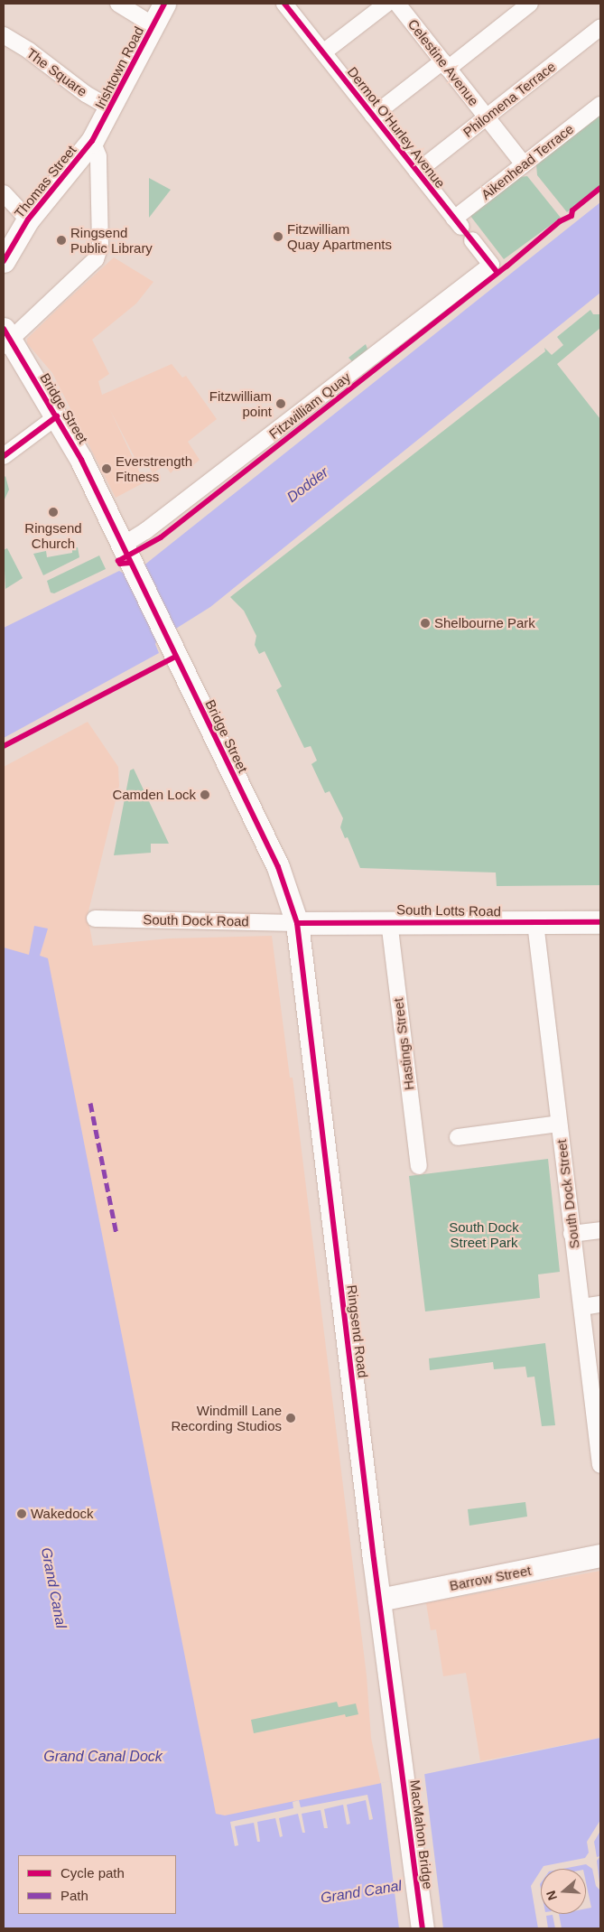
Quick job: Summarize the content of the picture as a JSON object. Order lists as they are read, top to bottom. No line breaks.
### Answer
{"streets":{"main road":["Irishtown Road","Thomas Street","Bridge Street","South Lotts Road","Ringsend Road","Barrow Street","MacMahon Bridge"],"street":["Celestine Avenue","The Square","Philomena Terrace","Dermot O'Hurley Avenue","Aikenhead Terrace","Fitzwilliam Quay","South Dock Road","Hastings Street","South Dock Street"]},"crossings":[["Celestine Avenue","Philomena Terrace"],["Celestine Avenue","Aikenhead Terrace"],["Irishtown Road","The Square"],["Irishtown Road","Thomas Street"],["Philomena Terrace","Dermot O'Hurley Avenue"],["Dermot O'Hurley Avenue","Aikenhead Terrace"],["Fitzwilliam Quay","Bridge Street"],["Bridge Street","South Lotts Road"],["Bridge Street","South Dock Road"],["Bridge Street","Ringsend Road"],["South Lotts Road","South Dock Road"],["South Lotts Road","Hastings Street"],["South Lotts Road","South Dock Street"],["South Lotts Road","Ringsend Road"],["South Dock Road","Ringsend Road"],["Ringsend Road","Barrow Street"],["Ringsend Road","MacMahon Bridge"]],"water":["Dodder","Grand Canal","Grand Canal Dock"],"parks":["South Dock Street Park"],"places":["Fitzwilliam Quay Apartments","Ringsend Public Library","Fitzwilliam point","Everstrength Fitness","Ringsend Church","Shelbourne Park","Camden Lock","Windmill Lane Recording Studios","Wakedock"],"legend":["Cycle path","Path"],"north":"left"}
